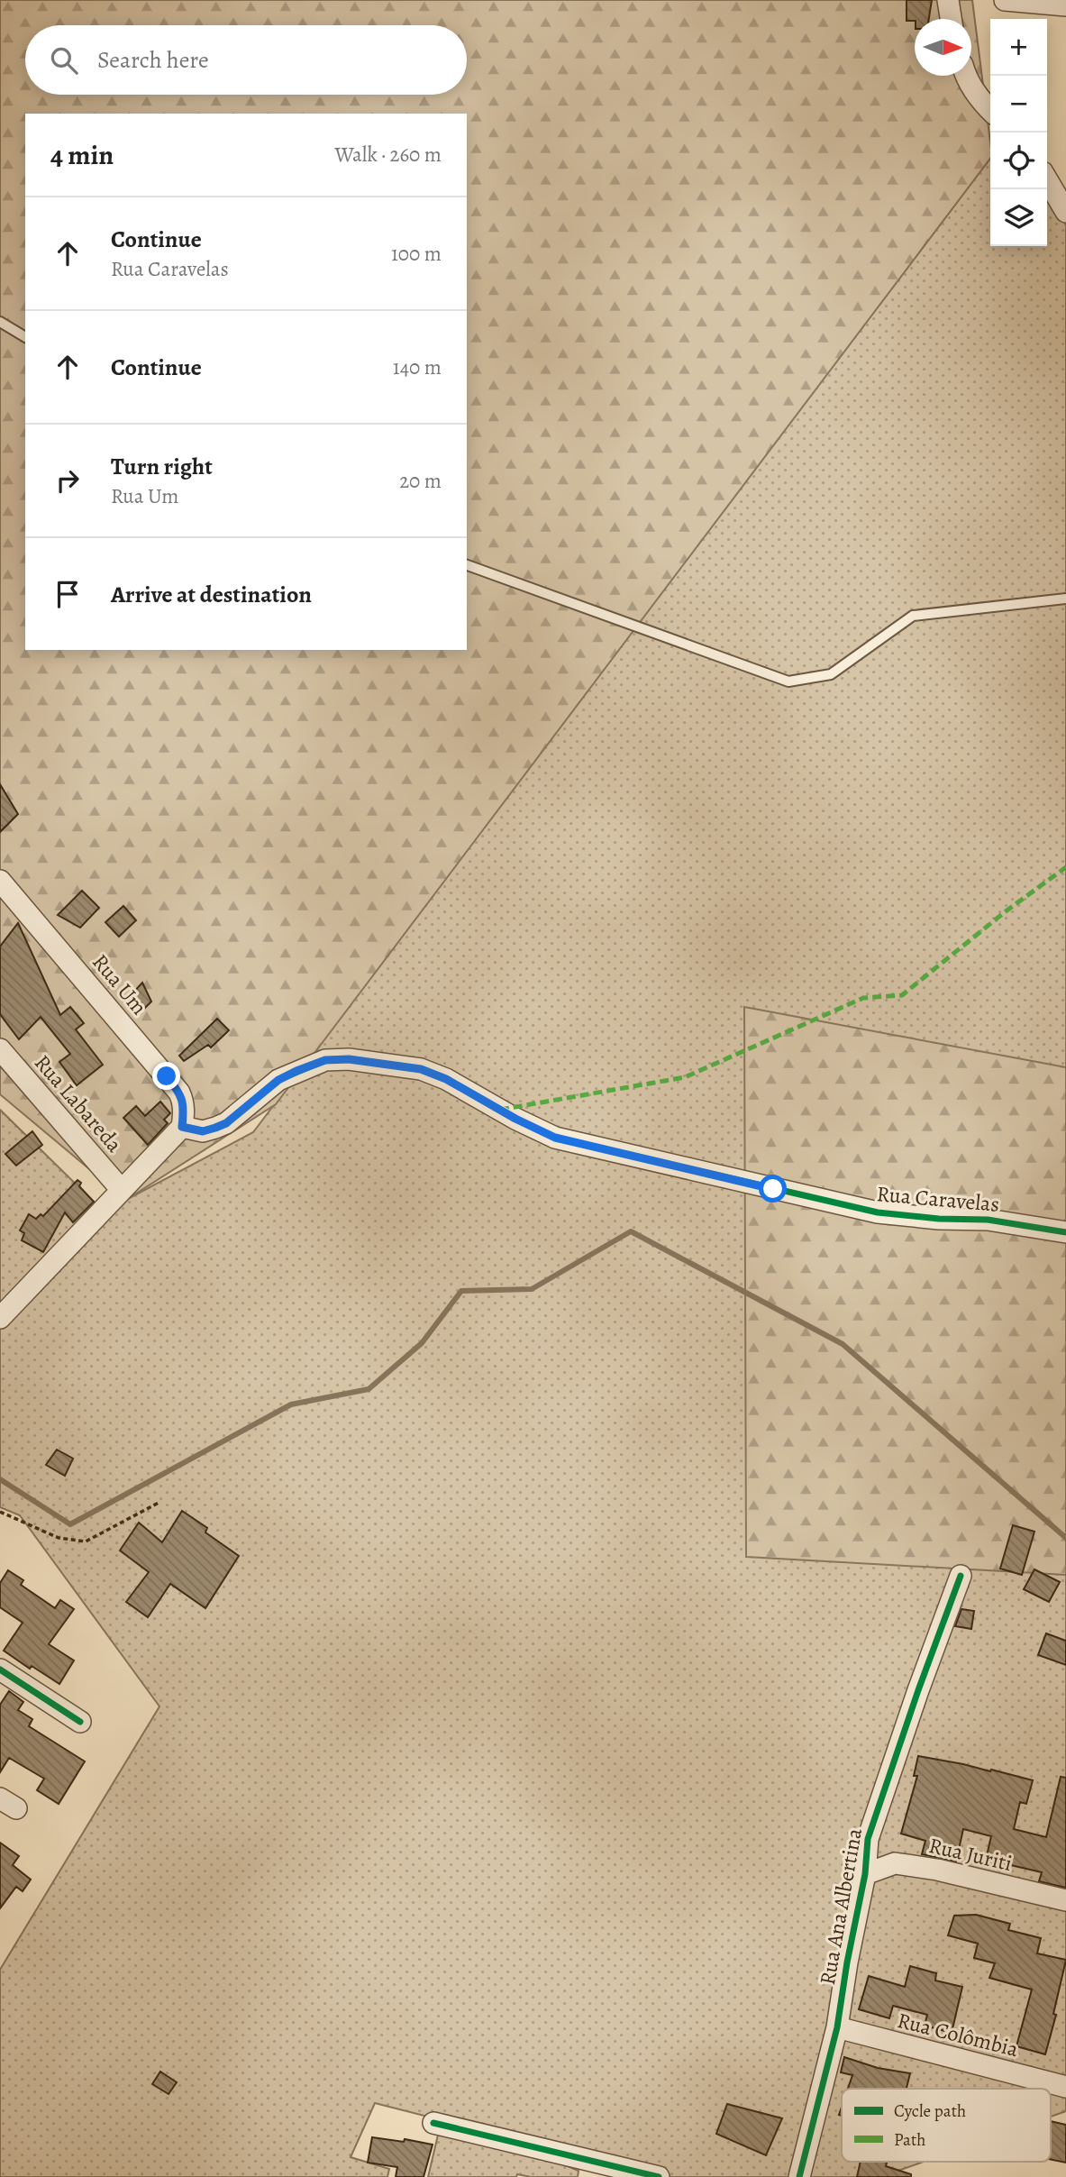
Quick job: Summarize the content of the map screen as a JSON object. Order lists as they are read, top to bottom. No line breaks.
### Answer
{"streets":{"street":["Rua Um","Rua Labareda","Rua Caravelas","Rua Juriti","Rua Ana Albertina","Rua Colômbia"]},"crossings":[["Rua Um","Rua Caravelas"],["Rua Juriti","Rua Ana Albertina"],["Rua Ana Albertina","Rua Colômbia"]],"legend":["Cycle path","Path"],"north":"right","page":{"map_buttons":["+","−"],"search":"Search here","heading":["4 min","Walk · 260 m"],"list":[["Continue","Rua Caravelas","100 m"],["Continue","140 m"],["Turn right","Rua Um","20 m"],"Arrive at destination"]}}
